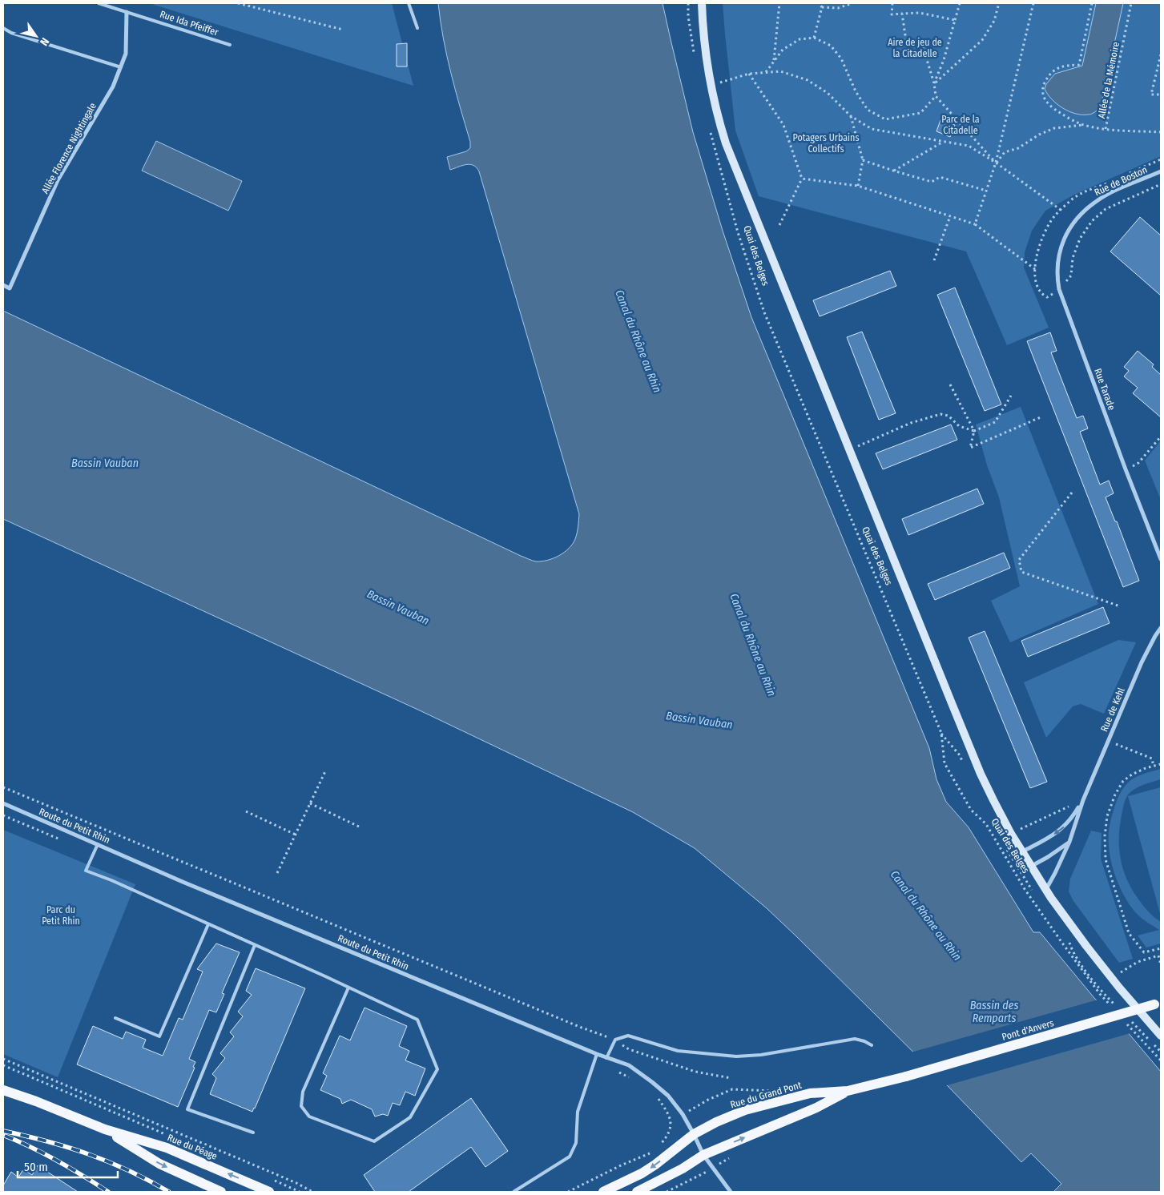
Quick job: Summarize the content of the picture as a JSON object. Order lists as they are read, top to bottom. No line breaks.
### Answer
{"streets":{"main road":["Quai des Belges","Pont d'Anvers","Rue du Grand Pont","Rue du Péage"],"street":["Allée Florence Nightingale","Rue de Boston","Rue Tarade","Rue de Kehl","Route du Petit Rhin"],"lane":["Rue Ida Pfeiffer"],"path":["Allée de la Mémoire"]},"crossings":[["Rue Ida Pfeiffer","Allée Florence Nightingale"],["Rue de Boston","Rue Tarade"],["Quai des Belges","Rue de Kehl"],["Route du Petit Rhin","Rue du Grand Pont"],["Pont d'Anvers","Rue du Grand Pont"]],"water":["Canal du Rhône au Rhin","Bassin Vauban","Bassin des Remparts"],"parks":["Aire de jeu de la Citadelle","Parc de la Citadelle","Potagers Urbains Collectifs","Parc du Petit Rhin"],"scale_bar":"50 m","north":"bottom right"}
